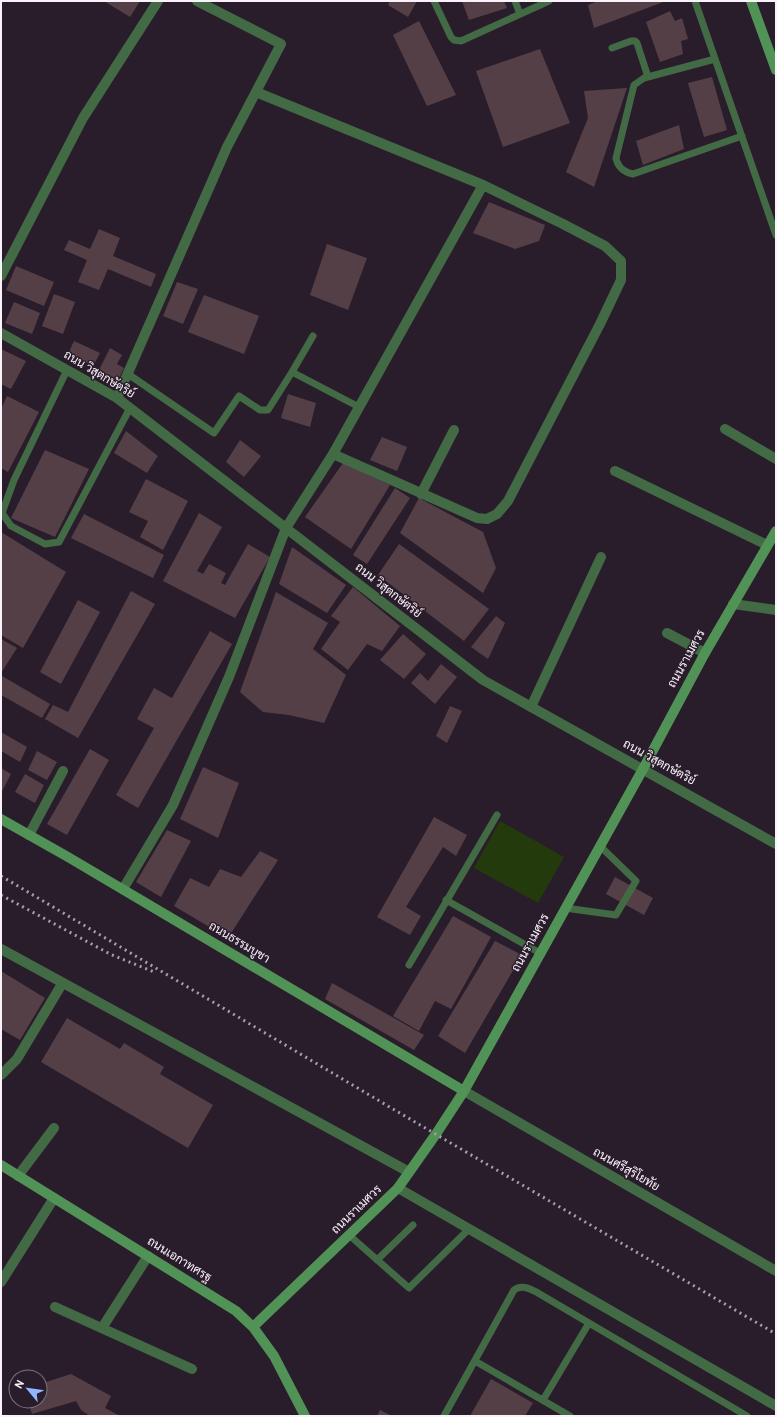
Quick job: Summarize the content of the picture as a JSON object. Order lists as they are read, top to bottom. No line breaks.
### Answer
{"streets":{"main road":["ถนนราเมศวร","ถนนธรรมบูชา","ถนนเอกาทศรฐ"],"street":["ถนน วิสุตกษัตริย์","ถนนศรีสุริโยทัย"]},"crossings":[["ถนน วิสุตกษัตริย์","ถนนราเมศวร"],["ถนนราเมศวร","ถนนธรรมบูชา"],["ถนนราเมศวร","ถนนศรีสุริโยทัย"],["ถนนราเมศวร","ถนนเอกาทศรฐ"],["ถนนธรรมบูชา","ถนนศรีสุริโยทัย"]],"north":"top left"}
